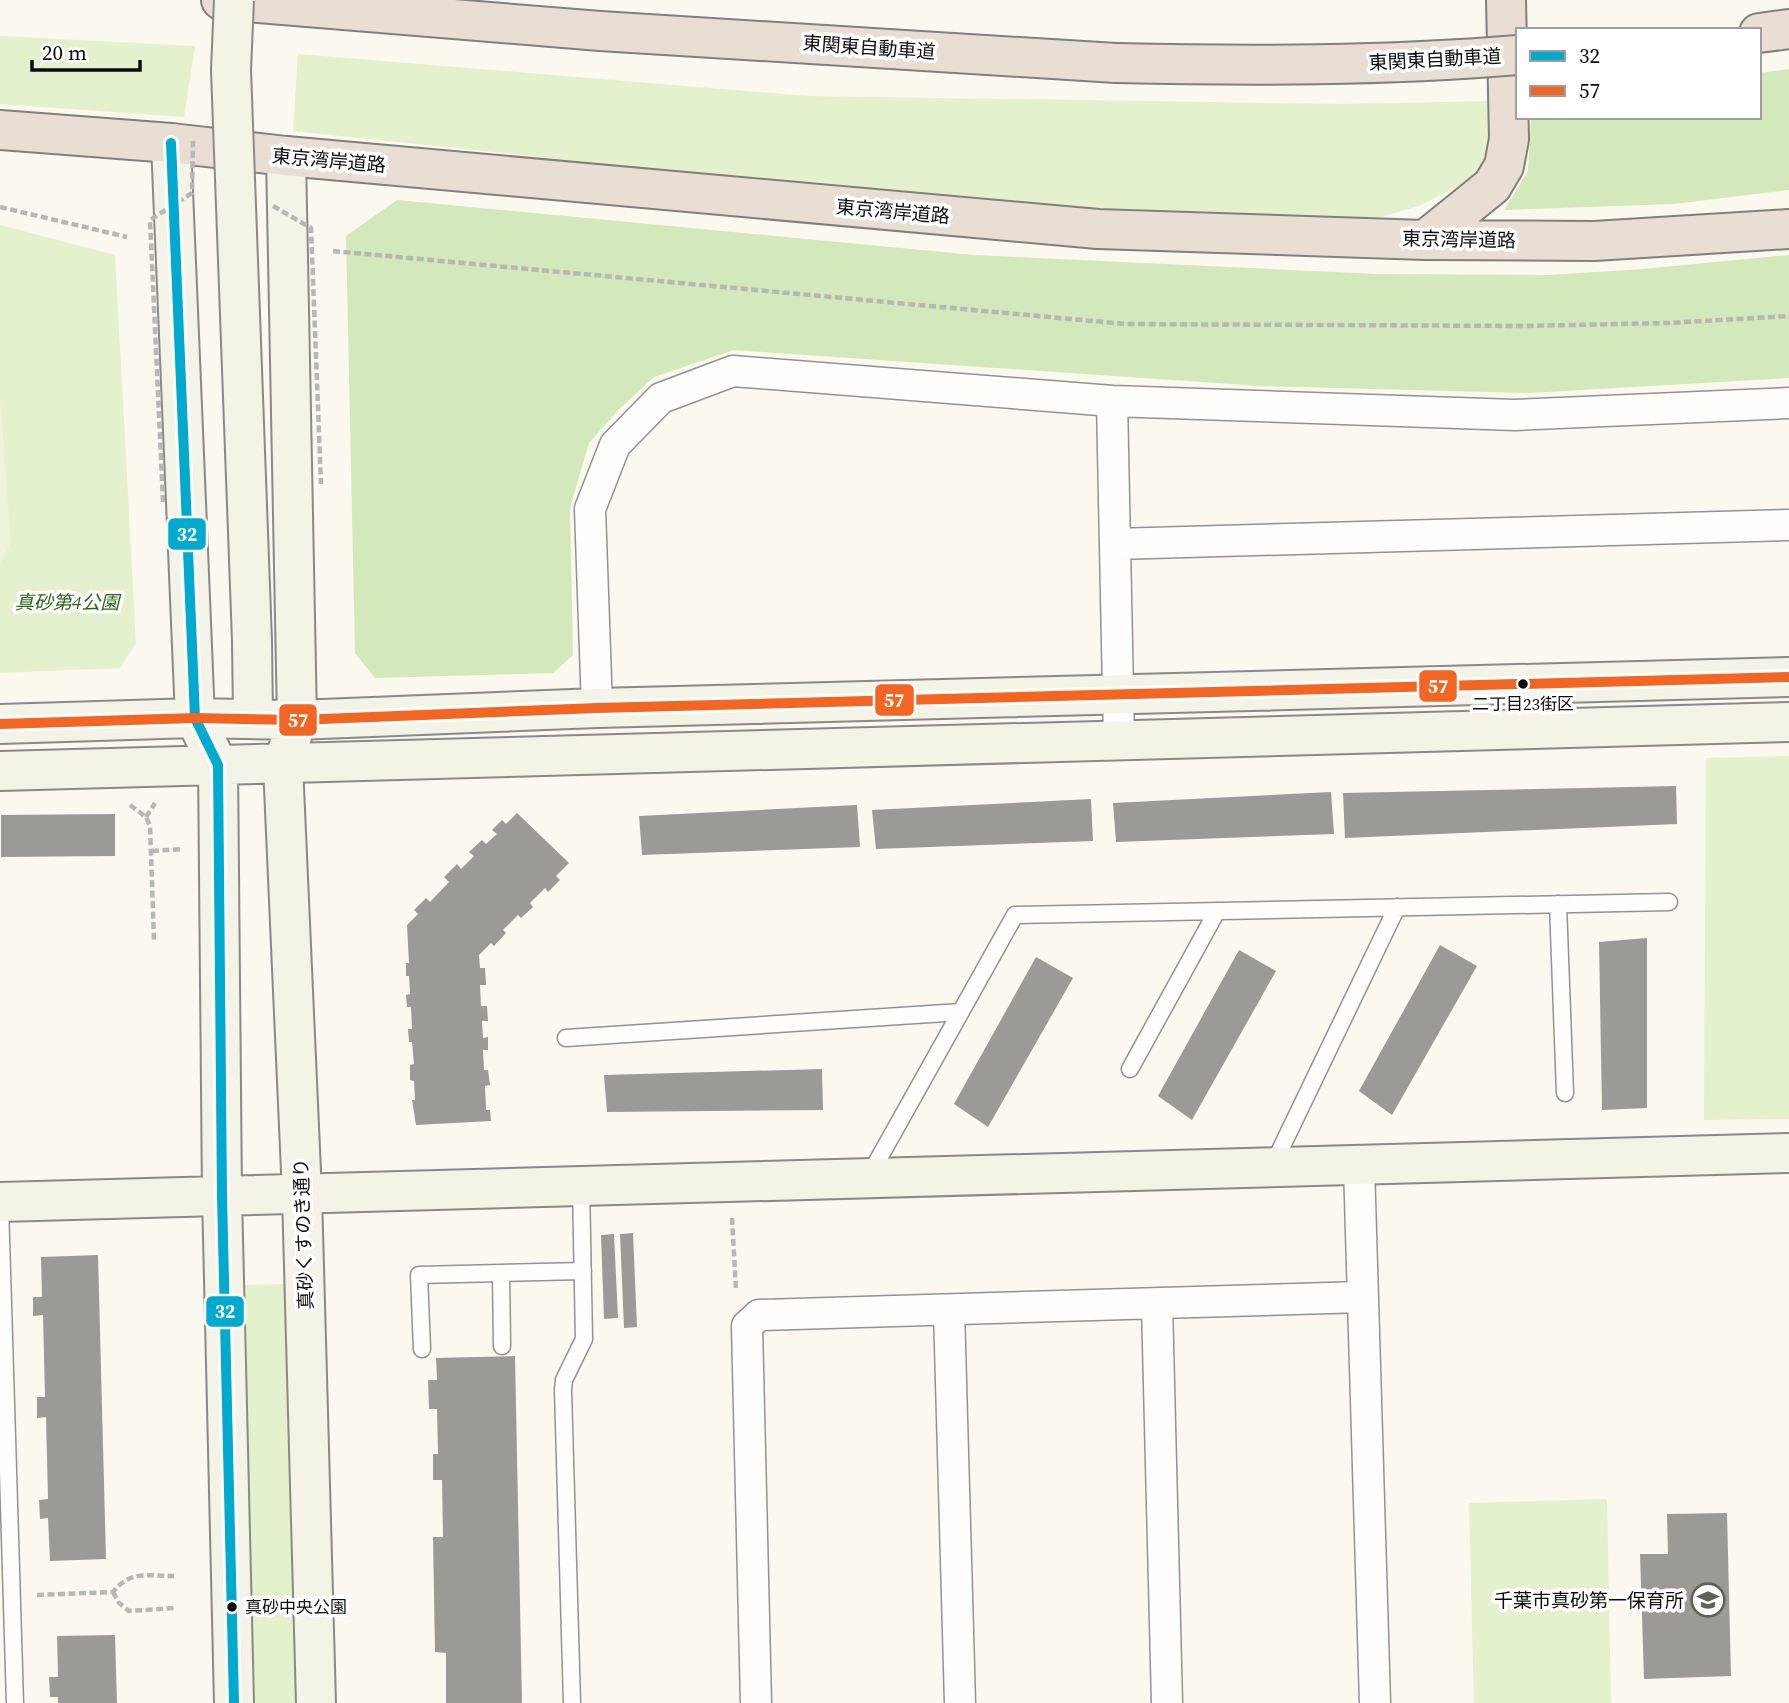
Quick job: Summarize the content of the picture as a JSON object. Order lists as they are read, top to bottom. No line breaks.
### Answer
{"streets":{"highway":["東関東自動車道","東京湾岸道路"],"street":["真砂くすのき通り"]},"parks":["真砂第4公園"],"places":{"other":["二丁目23街区","真砂中央公園"],"school or university":["千葉市真砂第一保育所"]},"lines":["transit line 32","transit line 57"],"legend":["32","57"],"scale_bar":"20 m"}
